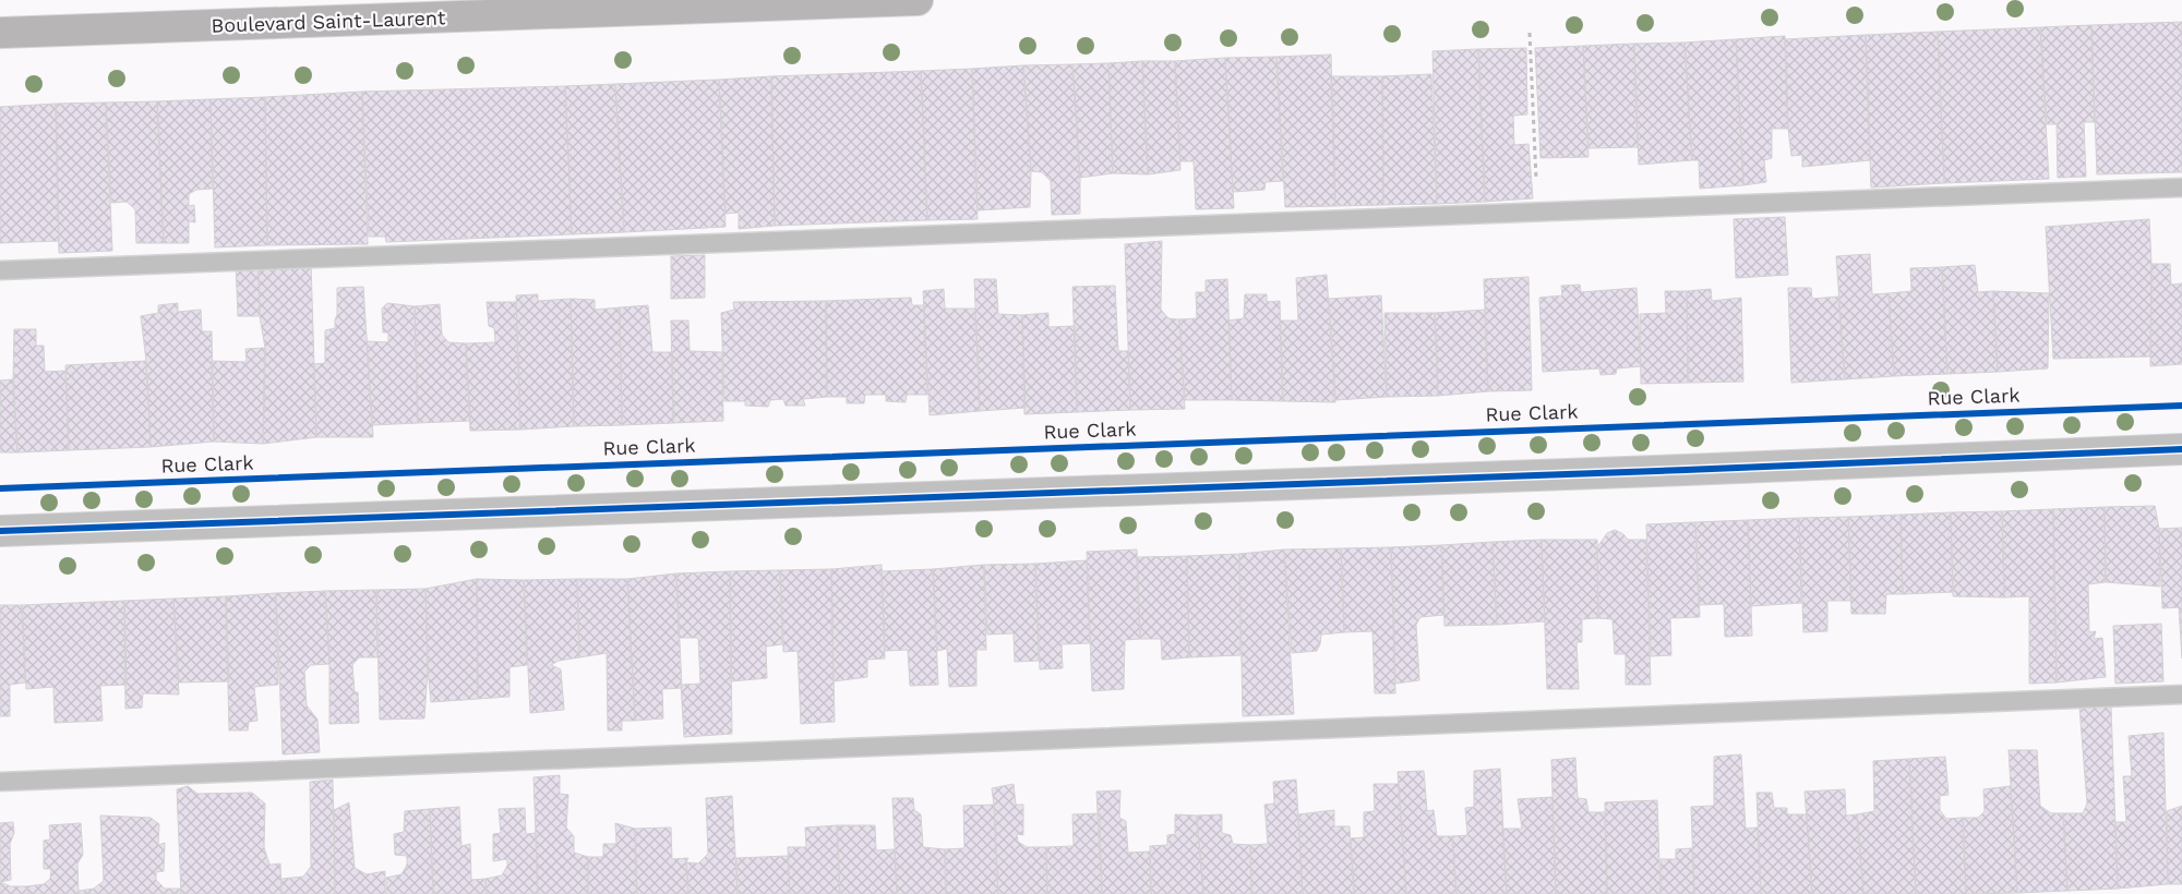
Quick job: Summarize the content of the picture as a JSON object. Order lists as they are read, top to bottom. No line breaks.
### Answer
{"streets":{"main road":["Boulevard Saint-Laurent"],"cycle path":["Rue Clark"]}}
